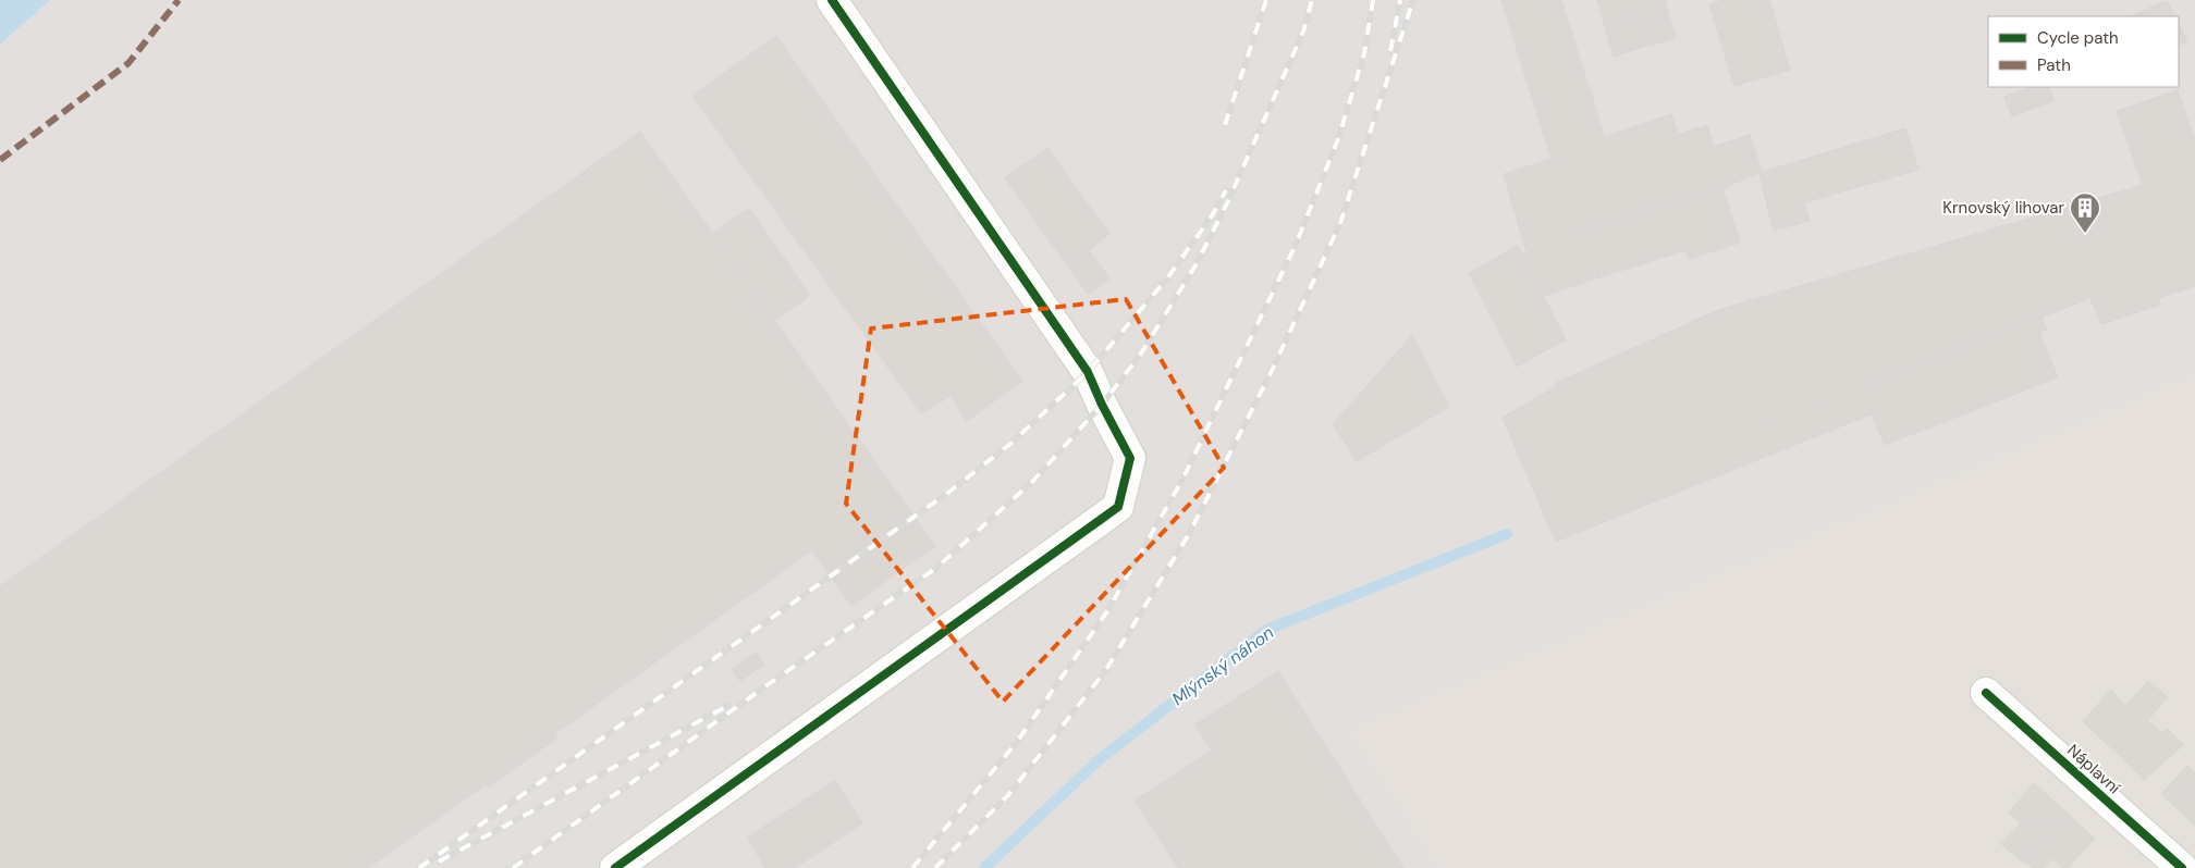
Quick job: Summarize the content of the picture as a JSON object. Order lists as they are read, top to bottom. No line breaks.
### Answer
{"streets":{"street":["Náplavní"]},"water":["Mlýnský náhon"],"places":{"building":["Krnovský lihovar"]},"legend":["Cycle path","Path"]}
